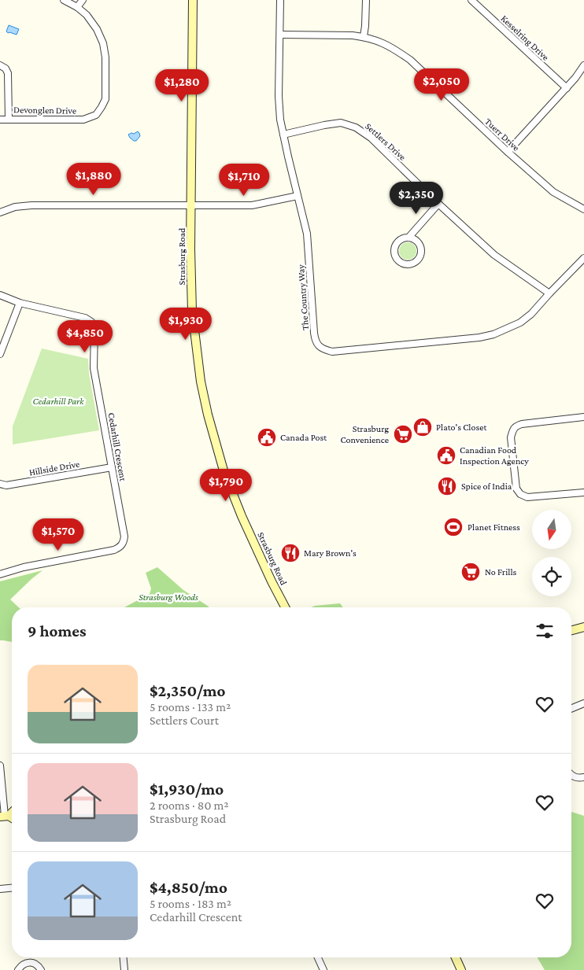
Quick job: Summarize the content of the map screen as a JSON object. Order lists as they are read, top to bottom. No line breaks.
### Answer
{"streets":{"street":["Kesselring Drive","Devonglen Drive","Tuerr Drive","Settlers Drive","Strasburg Road","The Country Way","Cedarhill Crescent","Hillside Drive"]},"crossings":[["Tuerr Drive","The Country Way"],["Settlers Drive","The Country Way"],["Cedarhill Crescent","Hillside Drive"]],"parks":["Cedarhill Park","Strasburg Woods"],"places":{"shop":["Plato's Closet"],"supermarket":["Strasburg Convenience","No Frills"],"public building":["Canada Post","Canadian Food Inspection Agency"],"restaurant":["Spice of India","Mary Brown's"],"sports":["Planet Fitness"]},"north":"bottom","page":{"price":["$2,050","$1,280","$1,880","$1,710","$2,350","$1,930","$4,850","$1,790","$1,570"],"heading":"9 homes","list":[{"name":"$2,350/mo","note":"5 rooms · 133 m² · Settlers Court"},{"name":"$1,930/mo","note":"2 rooms · 80 m² · Strasburg Road"},{"name":"$4,850/mo","note":"5 rooms · 183 m² · Cedarhill Crescent"}]}}
